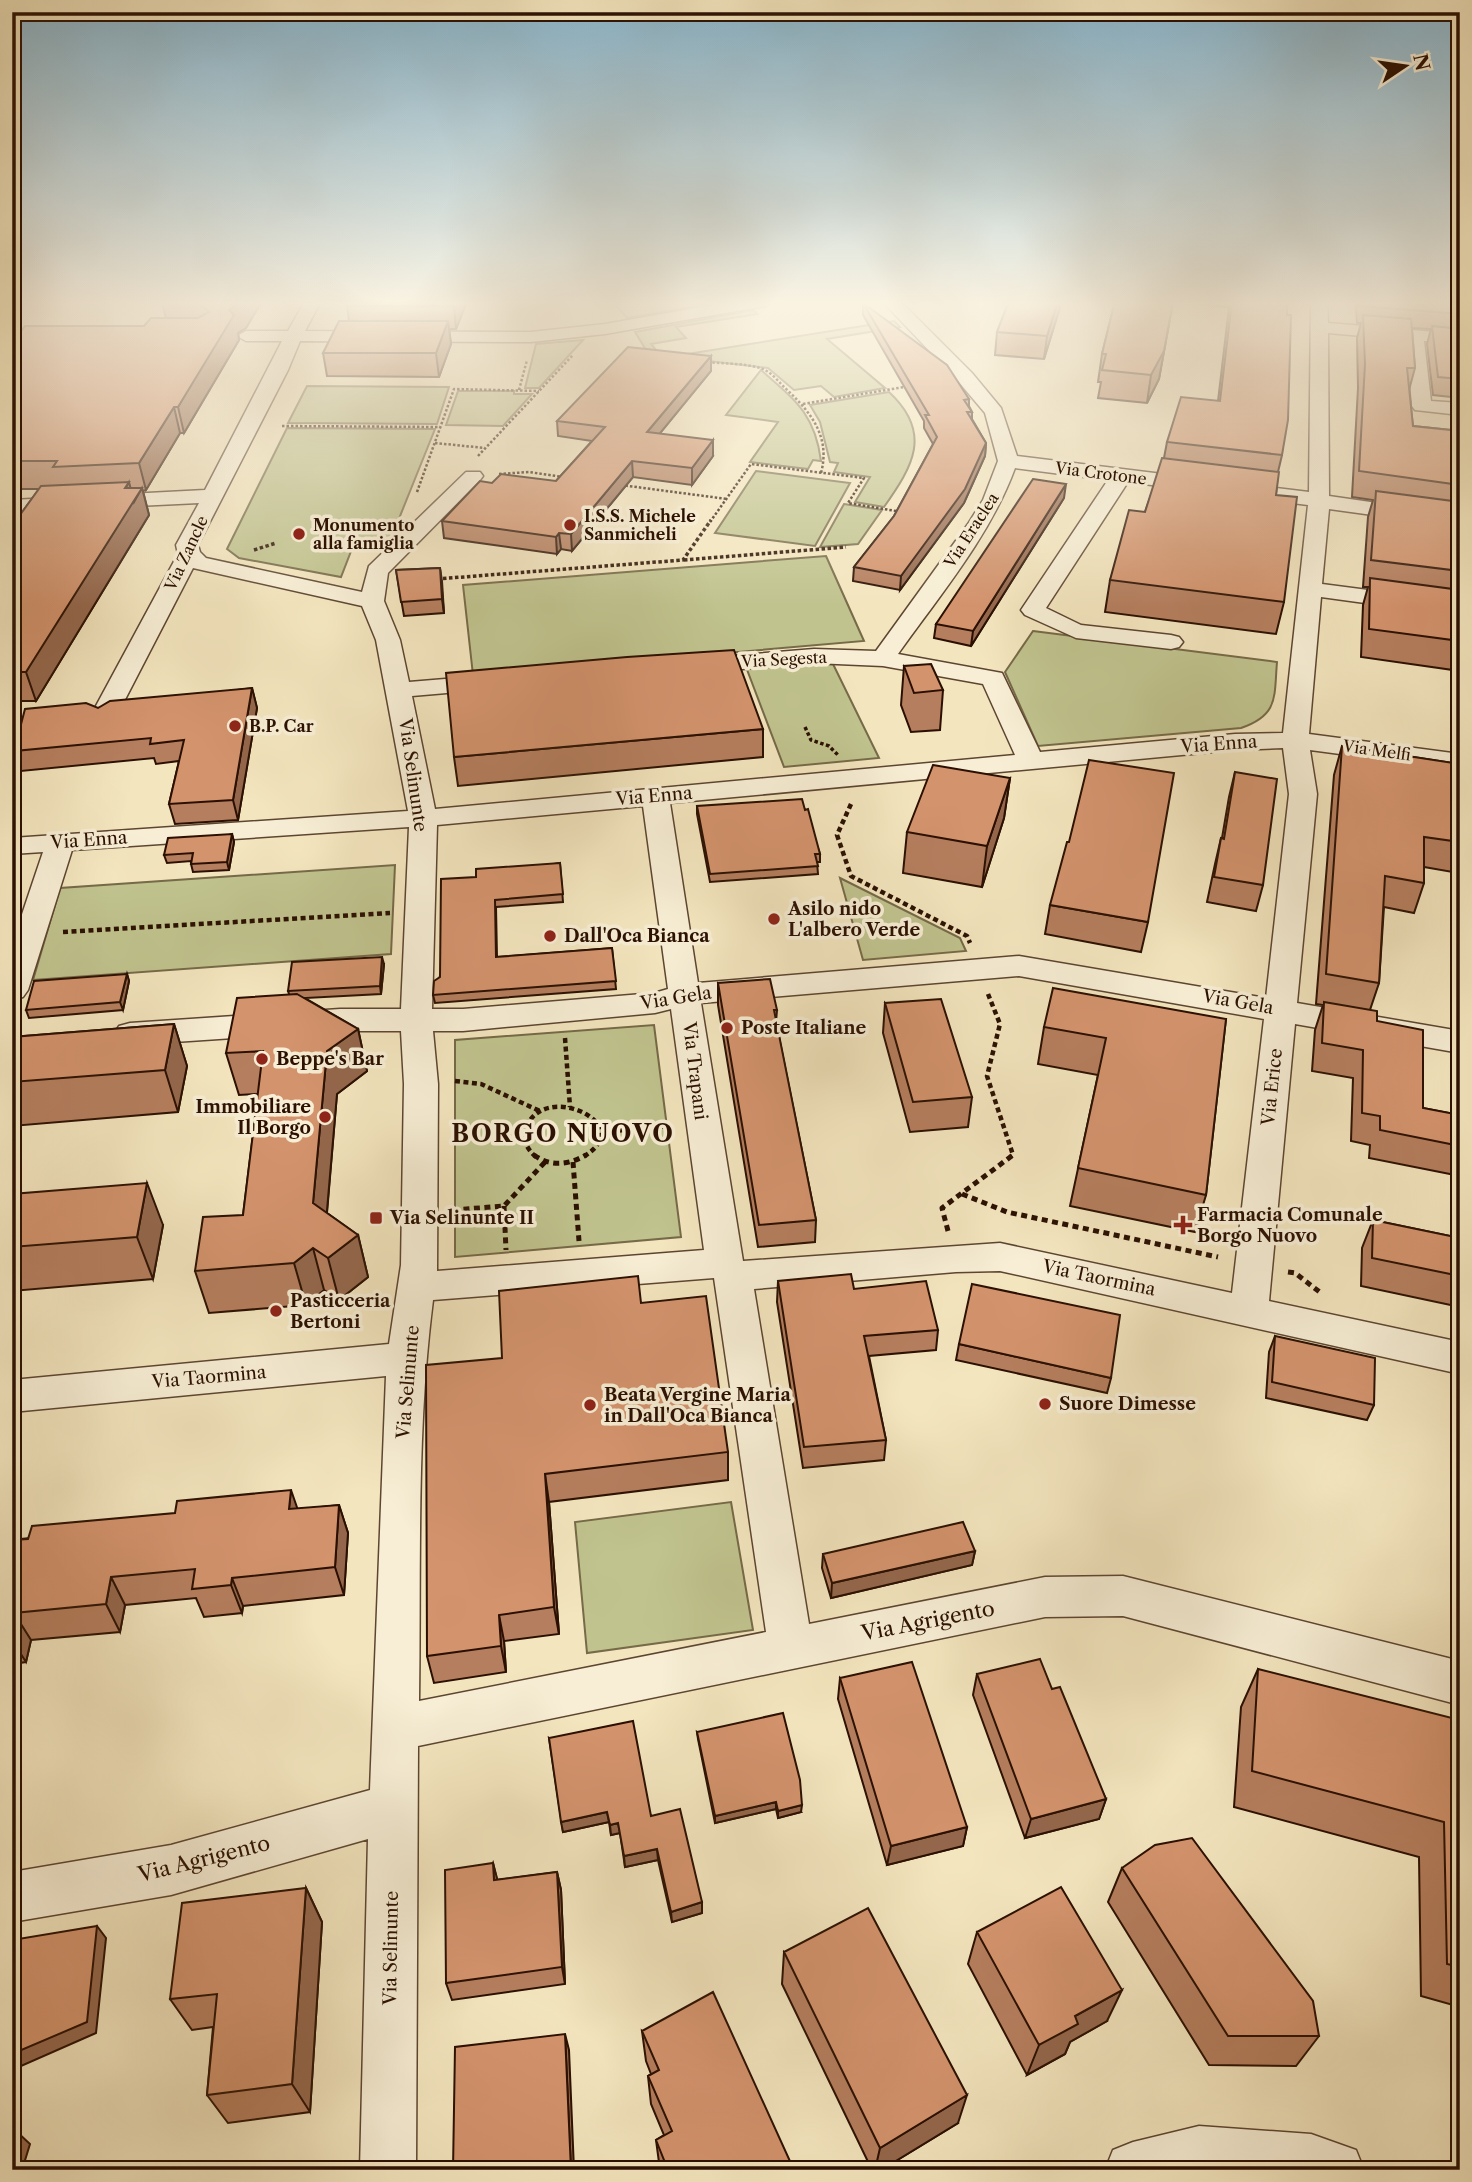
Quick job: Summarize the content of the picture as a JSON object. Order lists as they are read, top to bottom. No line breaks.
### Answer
{"streets":{"street":["Via Crotone","Via Eraclea","Via Zancle","Via Segesta","Via Enna","Via Melfi","Via Selinunte","Via Gela","Via Trapani","Via Erice","Via Taormina","Via Agrigento"]},"crossings":[["Via Crotone","Via Eraclea"],["Via Eraclea","Via Segesta"],["Via Segesta","Via Enna"],["Via Enna","Via Melfi"],["Via Enna","Via Selinunte"],["Via Enna","Via Trapani"],["Via Enna","Via Erice"],["Via Melfi","Via Erice"],["Via Selinunte","Via Gela"],["Via Selinunte","Via Taormina"],["Via Selinunte","Via Agrigento"],["Via Gela","Via Trapani"],["Via Gela","Via Erice"],["Via Trapani","Via Taormina"],["Via Trapani","Via Agrigento"],["Via Erice","Via Taormina"]],"districts":["BORGO NUOVO"],"places":{"other":["I.S.S. Michele Sanmicheli","Monumento alla famiglia","B.P. Car","Asilo nido L'albero Verde","Dall'Oca Bianca","Poste Italiane","Beppe's Bar","Immobiliare Il Borgo","Pasticceria Bertoni","Suore Dimesse","Beata Vergine Maria in Dall'Oca Bianca"],"transit":["Via Selinunte II"],"health":["Farmacia Comunale Borgo Nuovo"]},"north":"right"}
